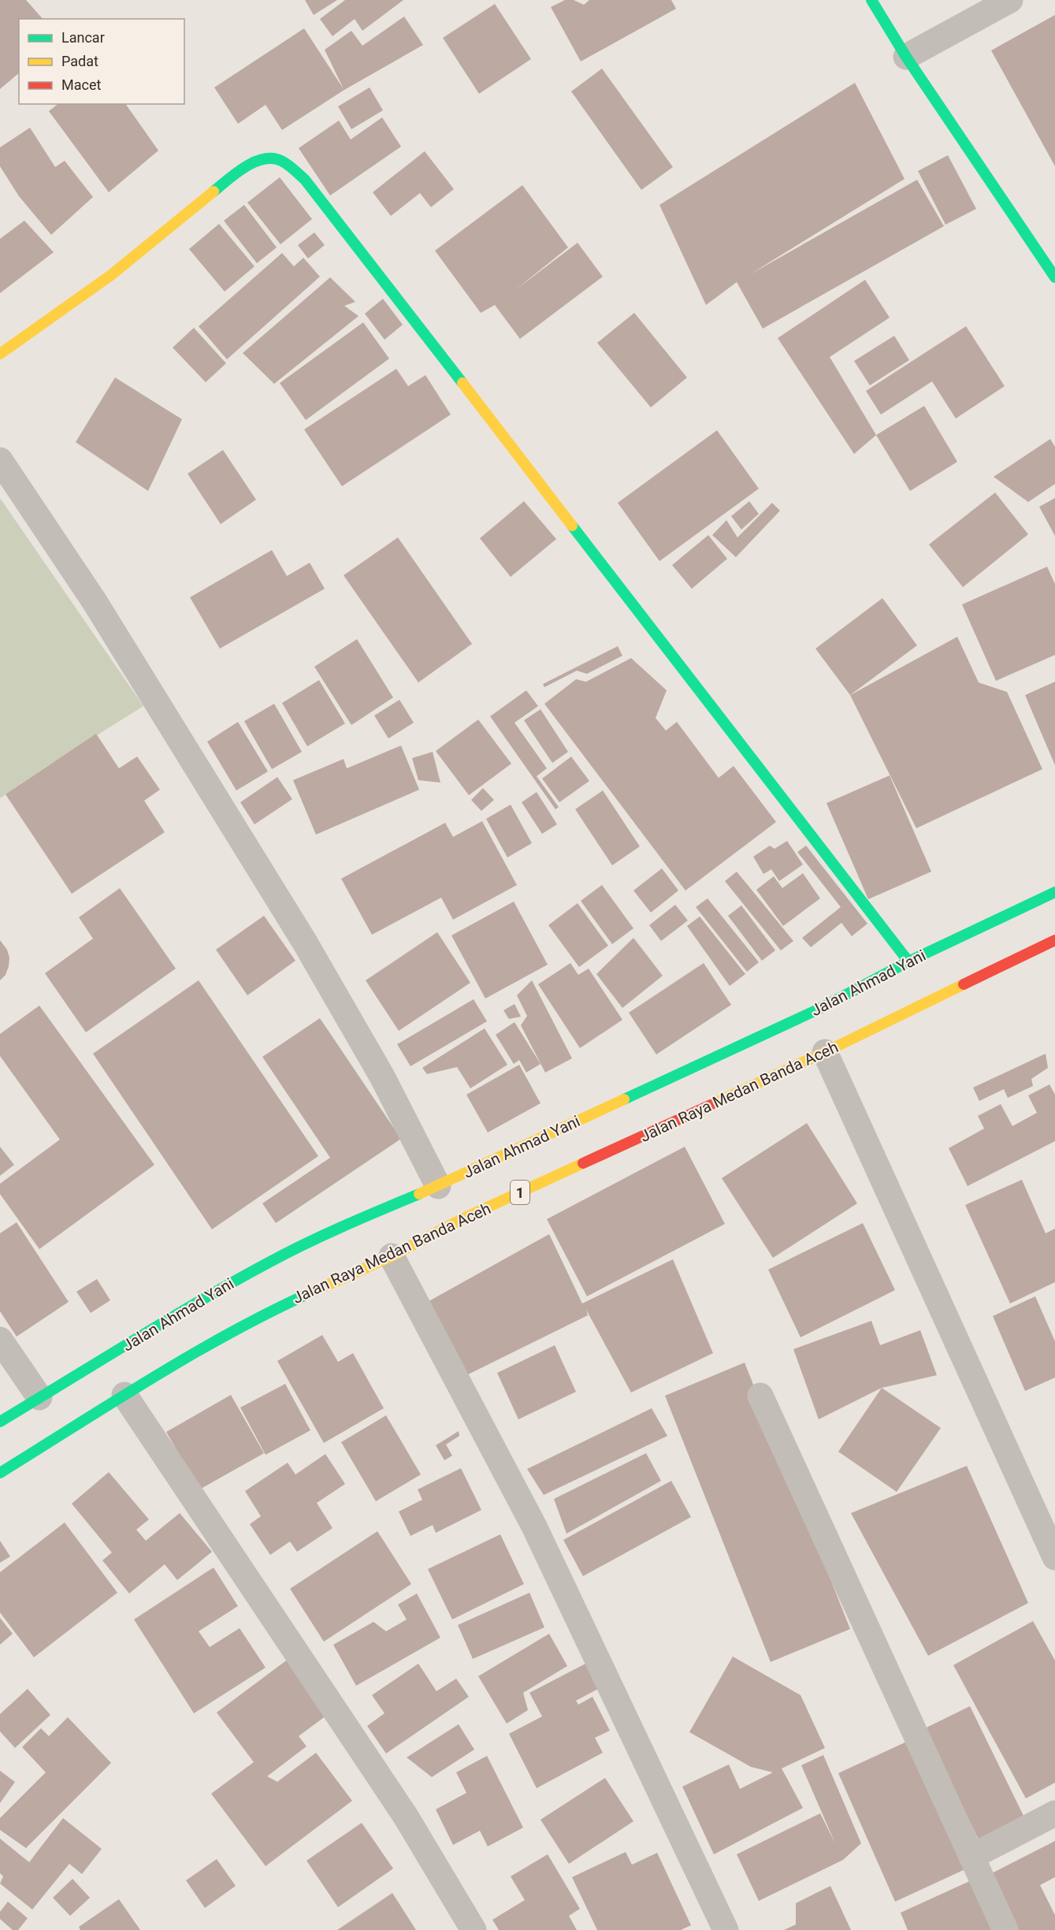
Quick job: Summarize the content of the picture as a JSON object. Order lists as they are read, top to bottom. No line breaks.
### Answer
{"streets":{"main road":["Jalan Ahmad Yani","Jalan Raya Medan Banda Aceh","1"]},"legend":["Lancar","Padat","Macet"]}
